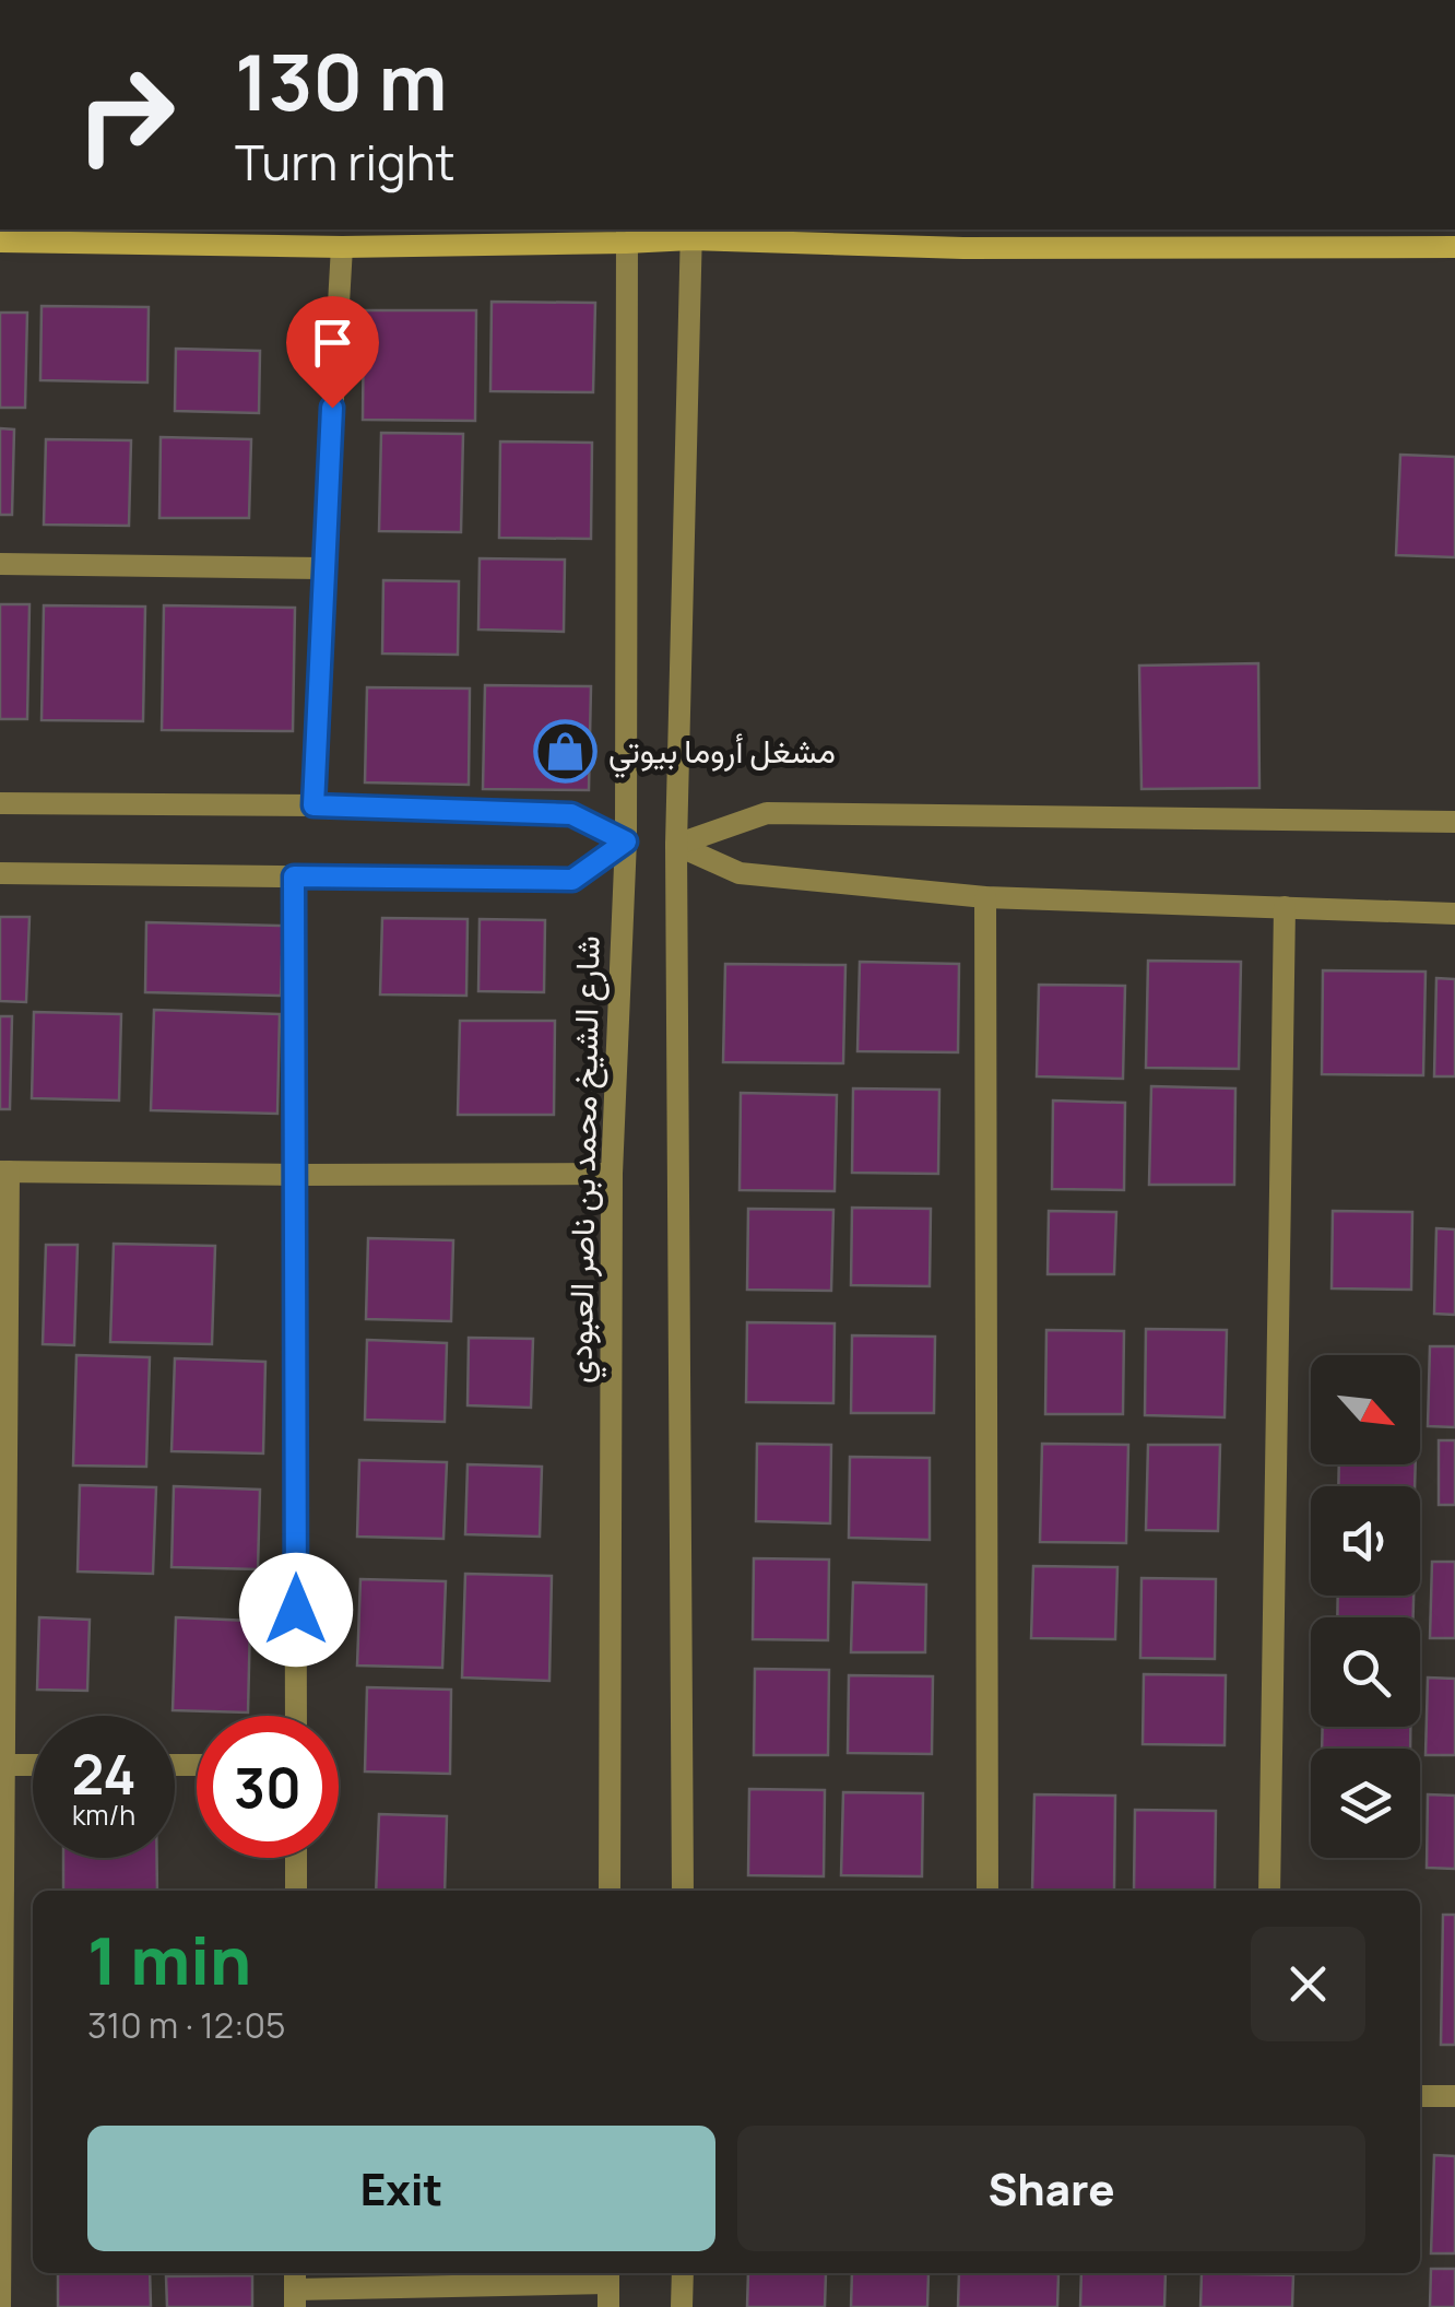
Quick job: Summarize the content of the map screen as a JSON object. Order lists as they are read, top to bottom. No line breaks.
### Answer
{"streets":{"street":["شارع الشيخ محمد بن ناصر العبودي"]},"places":{"shop":["مشغل أروما بيوتي"]},"north":"bottom right","page":{"turn":["130 m","Turn right"],"speed":"24 km/h","limit":"30","heading":["1 min","310 m · 12:05"],"buttons":["Exit","Share"]}}
